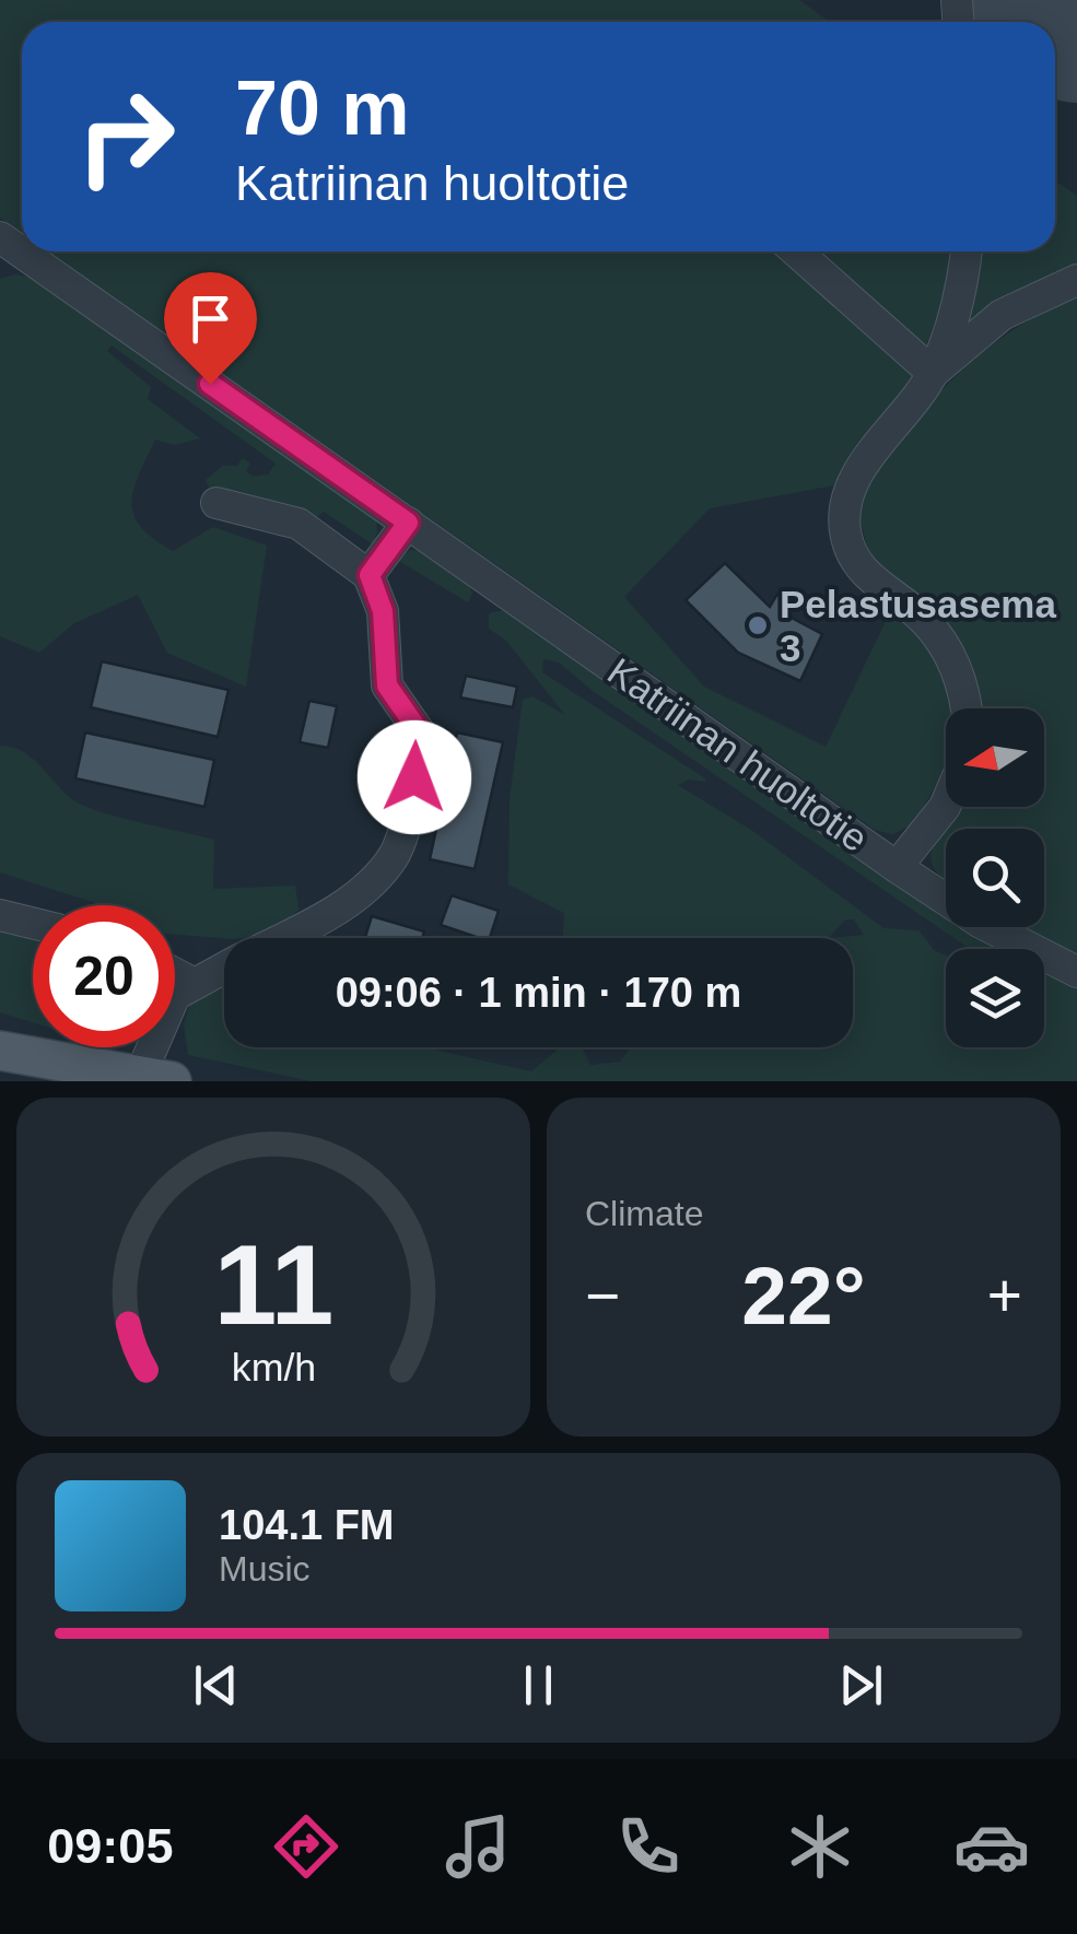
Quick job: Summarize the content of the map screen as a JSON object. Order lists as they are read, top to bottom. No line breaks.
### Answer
{"streets":{"lane":["Katriinan huoltotie"]},"places":["Pelastusasema 3"],"north":"left","page":{"turn":["70 m","Katriinan huoltotie"],"limit":"20","trip":"09:06 · 1 min · 170 m","tile":"Climate","heat":["−","22°","+"],"song":["104.1 FM","Music"],"tabs":"09:05","gauge":["11","km/h"]}}
